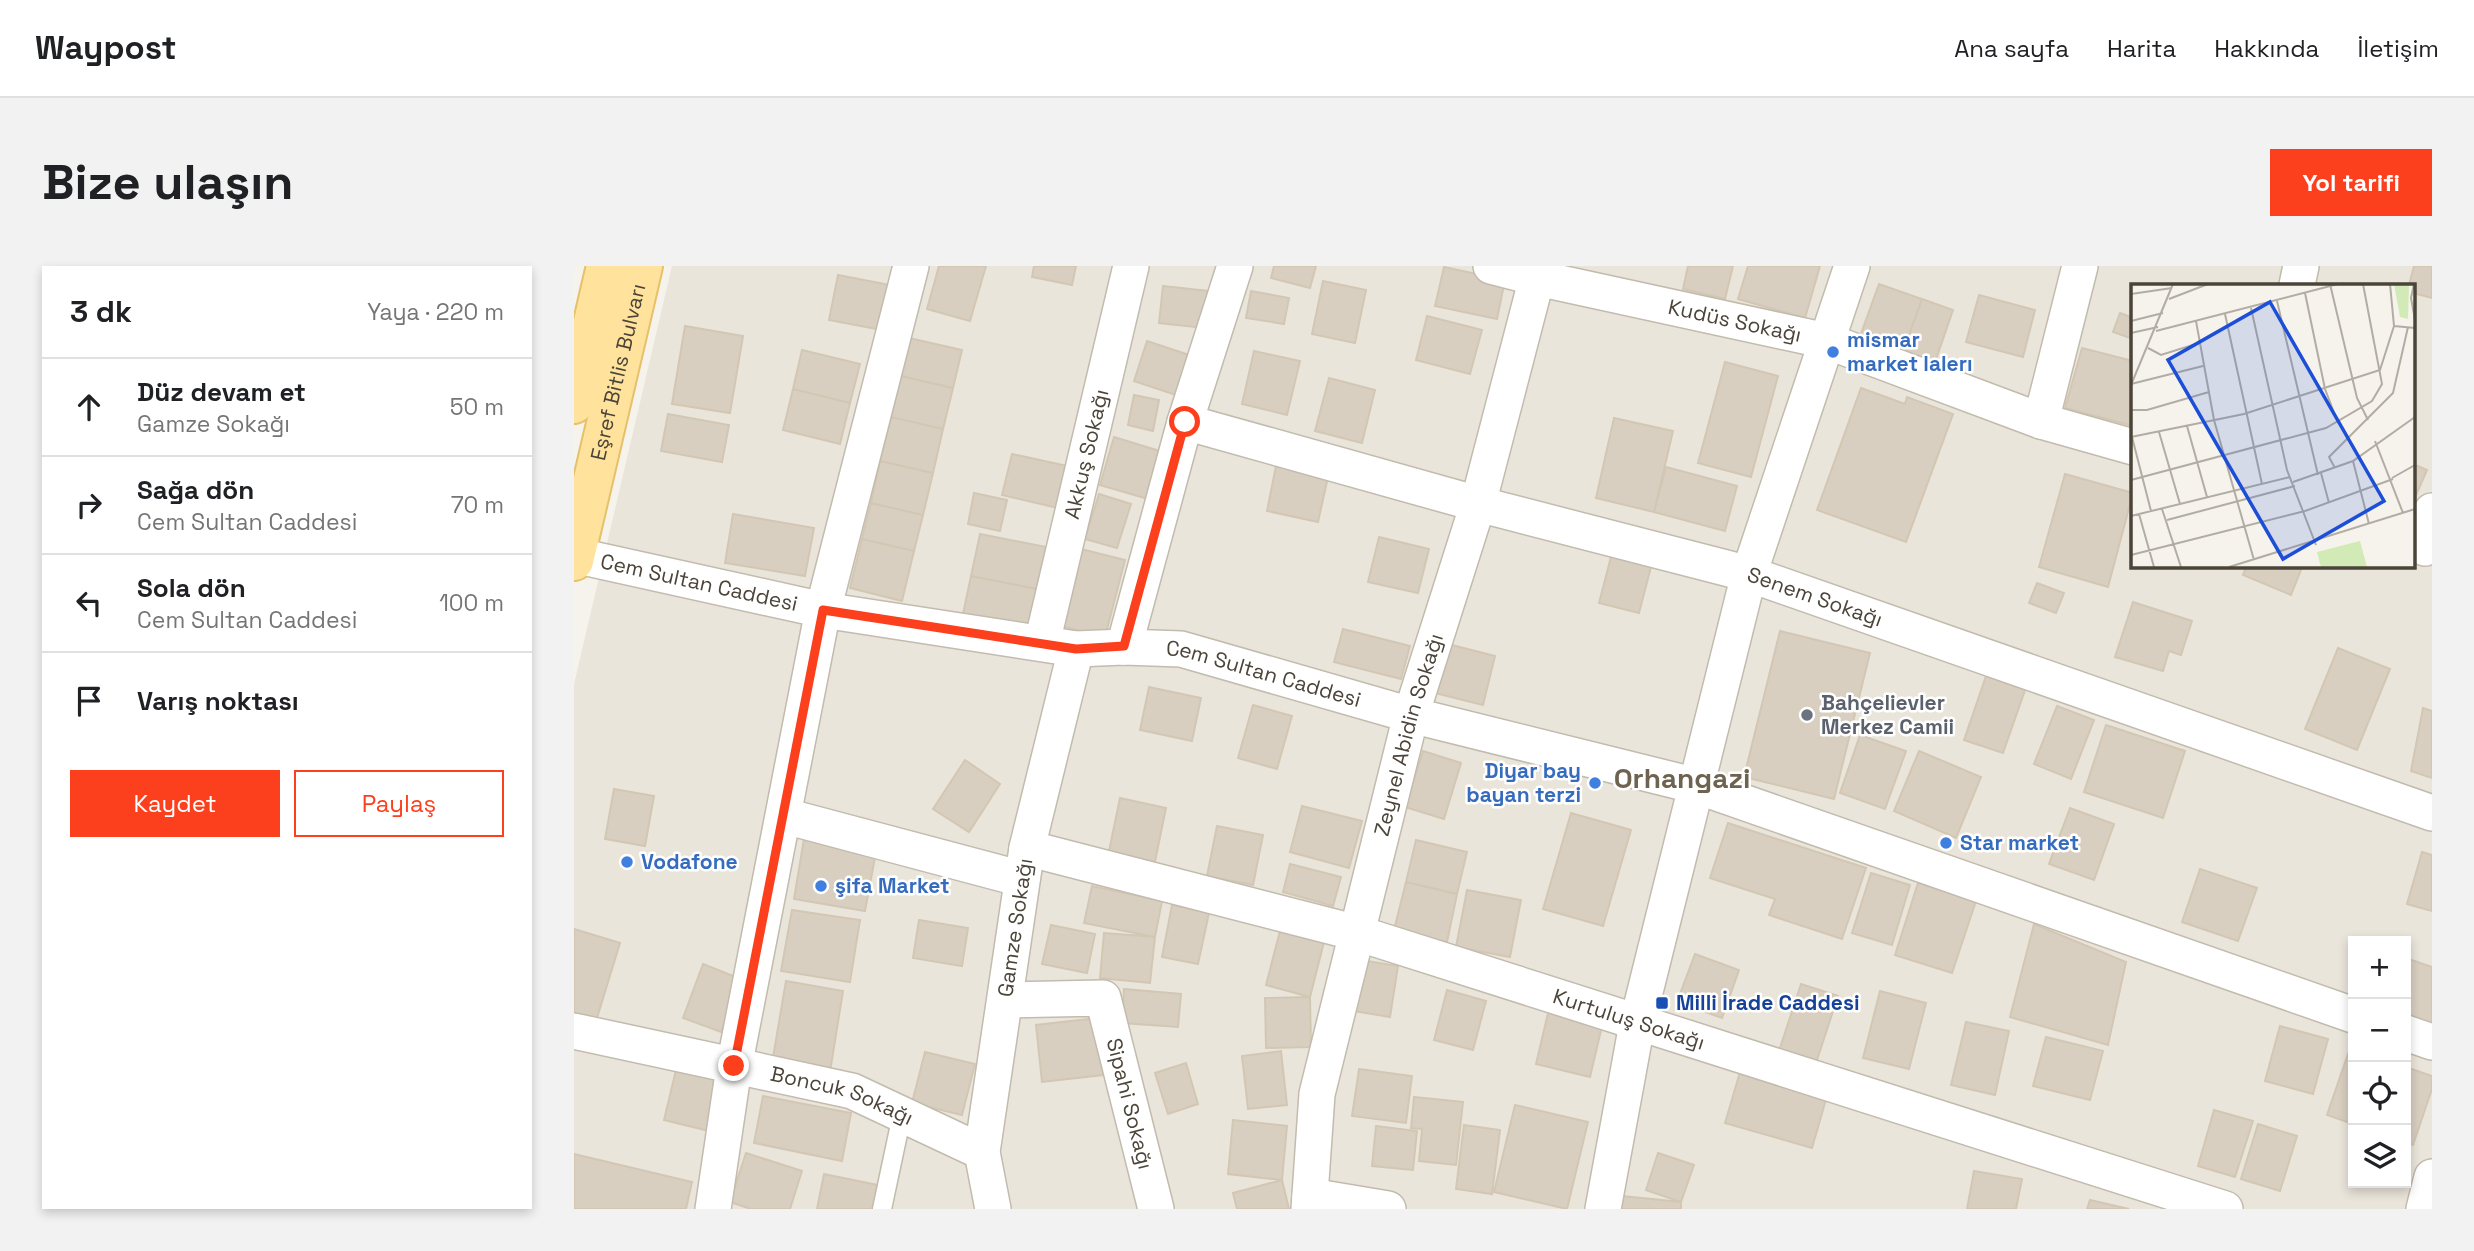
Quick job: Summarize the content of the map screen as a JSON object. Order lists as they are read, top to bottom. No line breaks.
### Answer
{"streets":{"main road":["Eşref Bitlis Bulvarı"],"street":["Kudüs Sokağı","Akkuş Sokağı","Cem Sultan Caddesi","Senem Sokağı","Zeynel Abidin Sokağı","Gamze Sokağı","Kurtuluş Sokağı","Boncuk Sokağı","Sipahi Sokağı"]},"crossings":[["Kudüs Sokağı","Zeynel Abidin Sokağı"],["Eşref Bitlis Bulvarı","Cem Sultan Caddesi"],["Akkuş Sokağı","Cem Sultan Caddesi"],["Akkuş Sokağı","Gamze Sokağı"],["Cem Sultan Caddesi","Zeynel Abidin Sokağı"],["Cem Sultan Caddesi","Gamze Sokağı"],["Cem Sultan Caddesi","Kurtuluş Sokağı"],["Cem Sultan Caddesi","Boncuk Sokağı"],["Senem Sokağı","Zeynel Abidin Sokağı"],["Zeynel Abidin Sokağı","Kurtuluş Sokağı"],["Gamze Sokağı","Kurtuluş Sokağı"],["Gamze Sokağı","Boncuk Sokağı"],["Gamze Sokağı","Sipahi Sokağı"]],"districts":["Orhangazi"],"places":{"other":["mismar market lalerı","Bahçelievler Merkez Camii","Diyar bay bayan terzi","Star market","Vodafone","şifa Market"],"transit":["Milli İrade Caddesi"]},"page":{"header":"Waypost","nav":["Ana sayfa","Harita","Hakkında","İletişim"],"buttons":["Yol tarifi",["Kaydet","Paylaş"]],"title":"Bize ulaşın","heading":["3 dk","Yaya · 220 m"],"list":[["Düz devam et","Gamze Sokağı","50 m"],["Sağa dön","Cem Sultan Caddesi","70 m"],["Sola dön","Cem Sultan Caddesi","100 m"],"Varış noktası"],"map_buttons":["+","−"]}}
